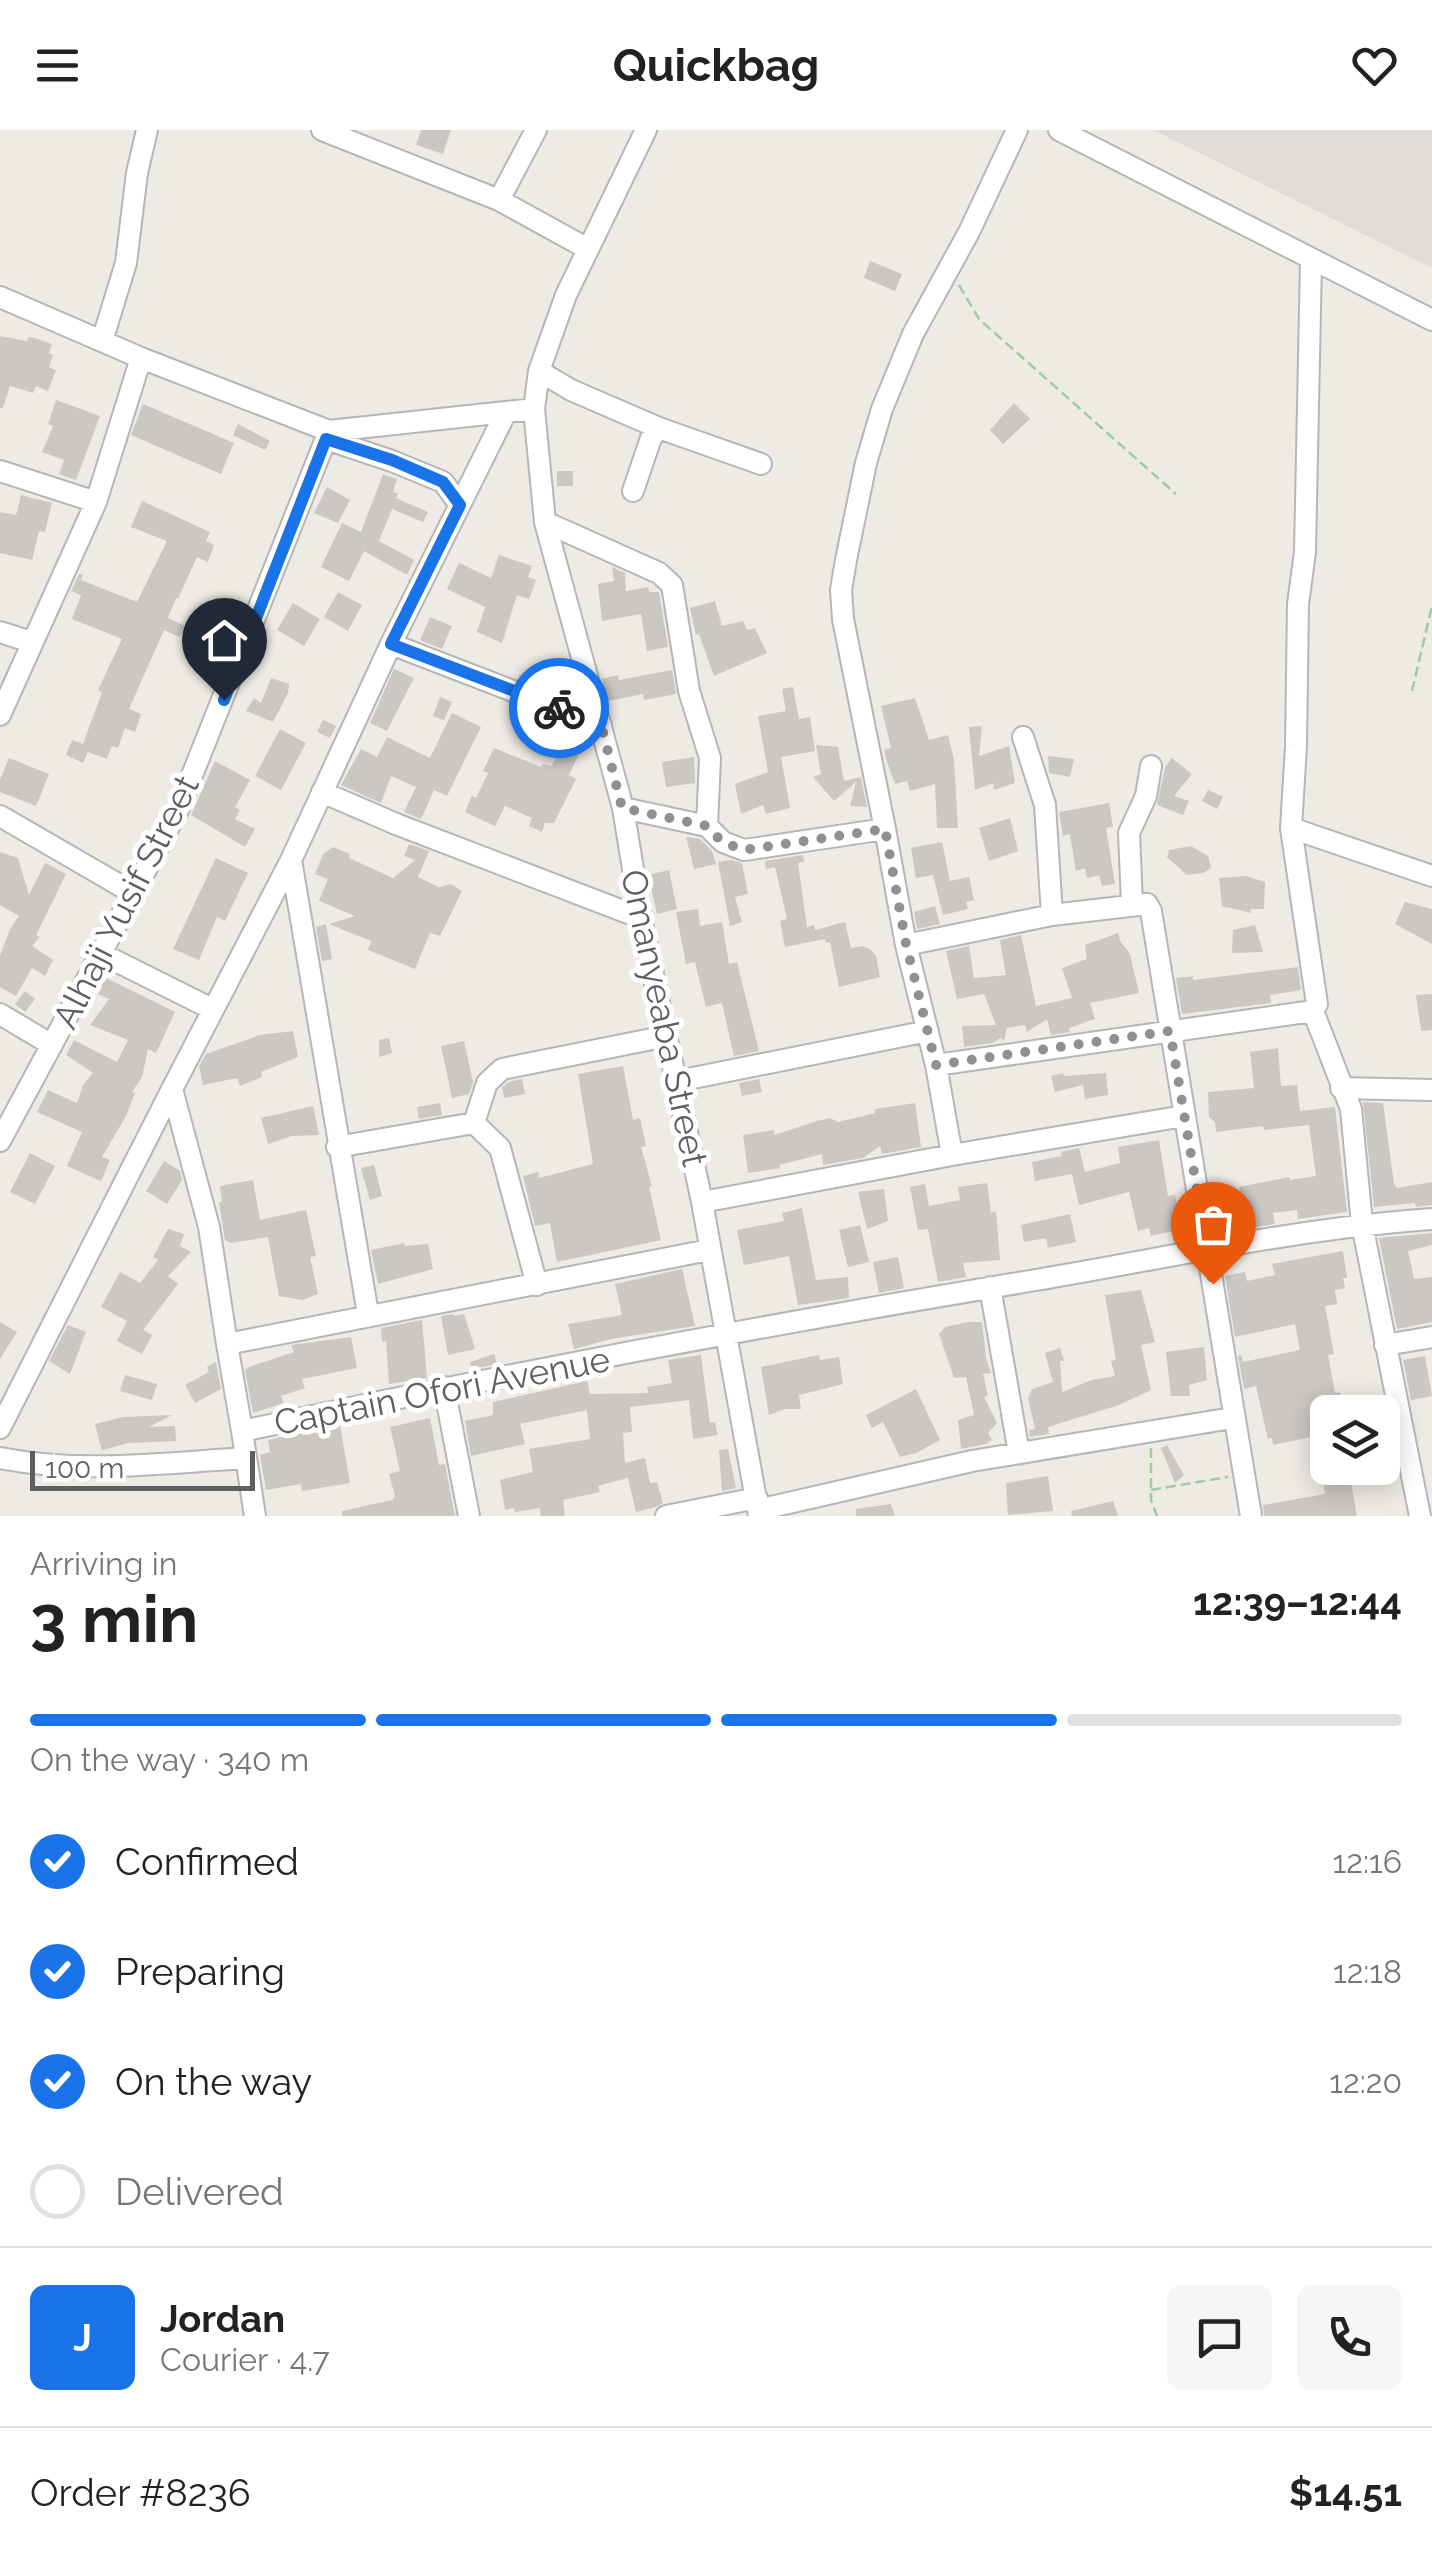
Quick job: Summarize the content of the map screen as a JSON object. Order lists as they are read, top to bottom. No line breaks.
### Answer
{"streets":{"street":["Alhaji Yusif Street","Omanyeaba Street","Captain Ofori Avenue"]},"crossings":[["Omanyeaba Street","Captain Ofori Avenue"]],"scale_bar":"100 m","page":{"header":"Quickbag","scale":"100 m","heading":["3 min","Arriving in","12:39–12:44"],"panel":["Jordan","Courier · 4.7","Order #8236","$14.51"],"bar":"On the way · 340 m","list":[["Confirmed","12:16"],["Preparing","12:18"],["On the way","12:20"],"Delivered"],"round":"J"}}
